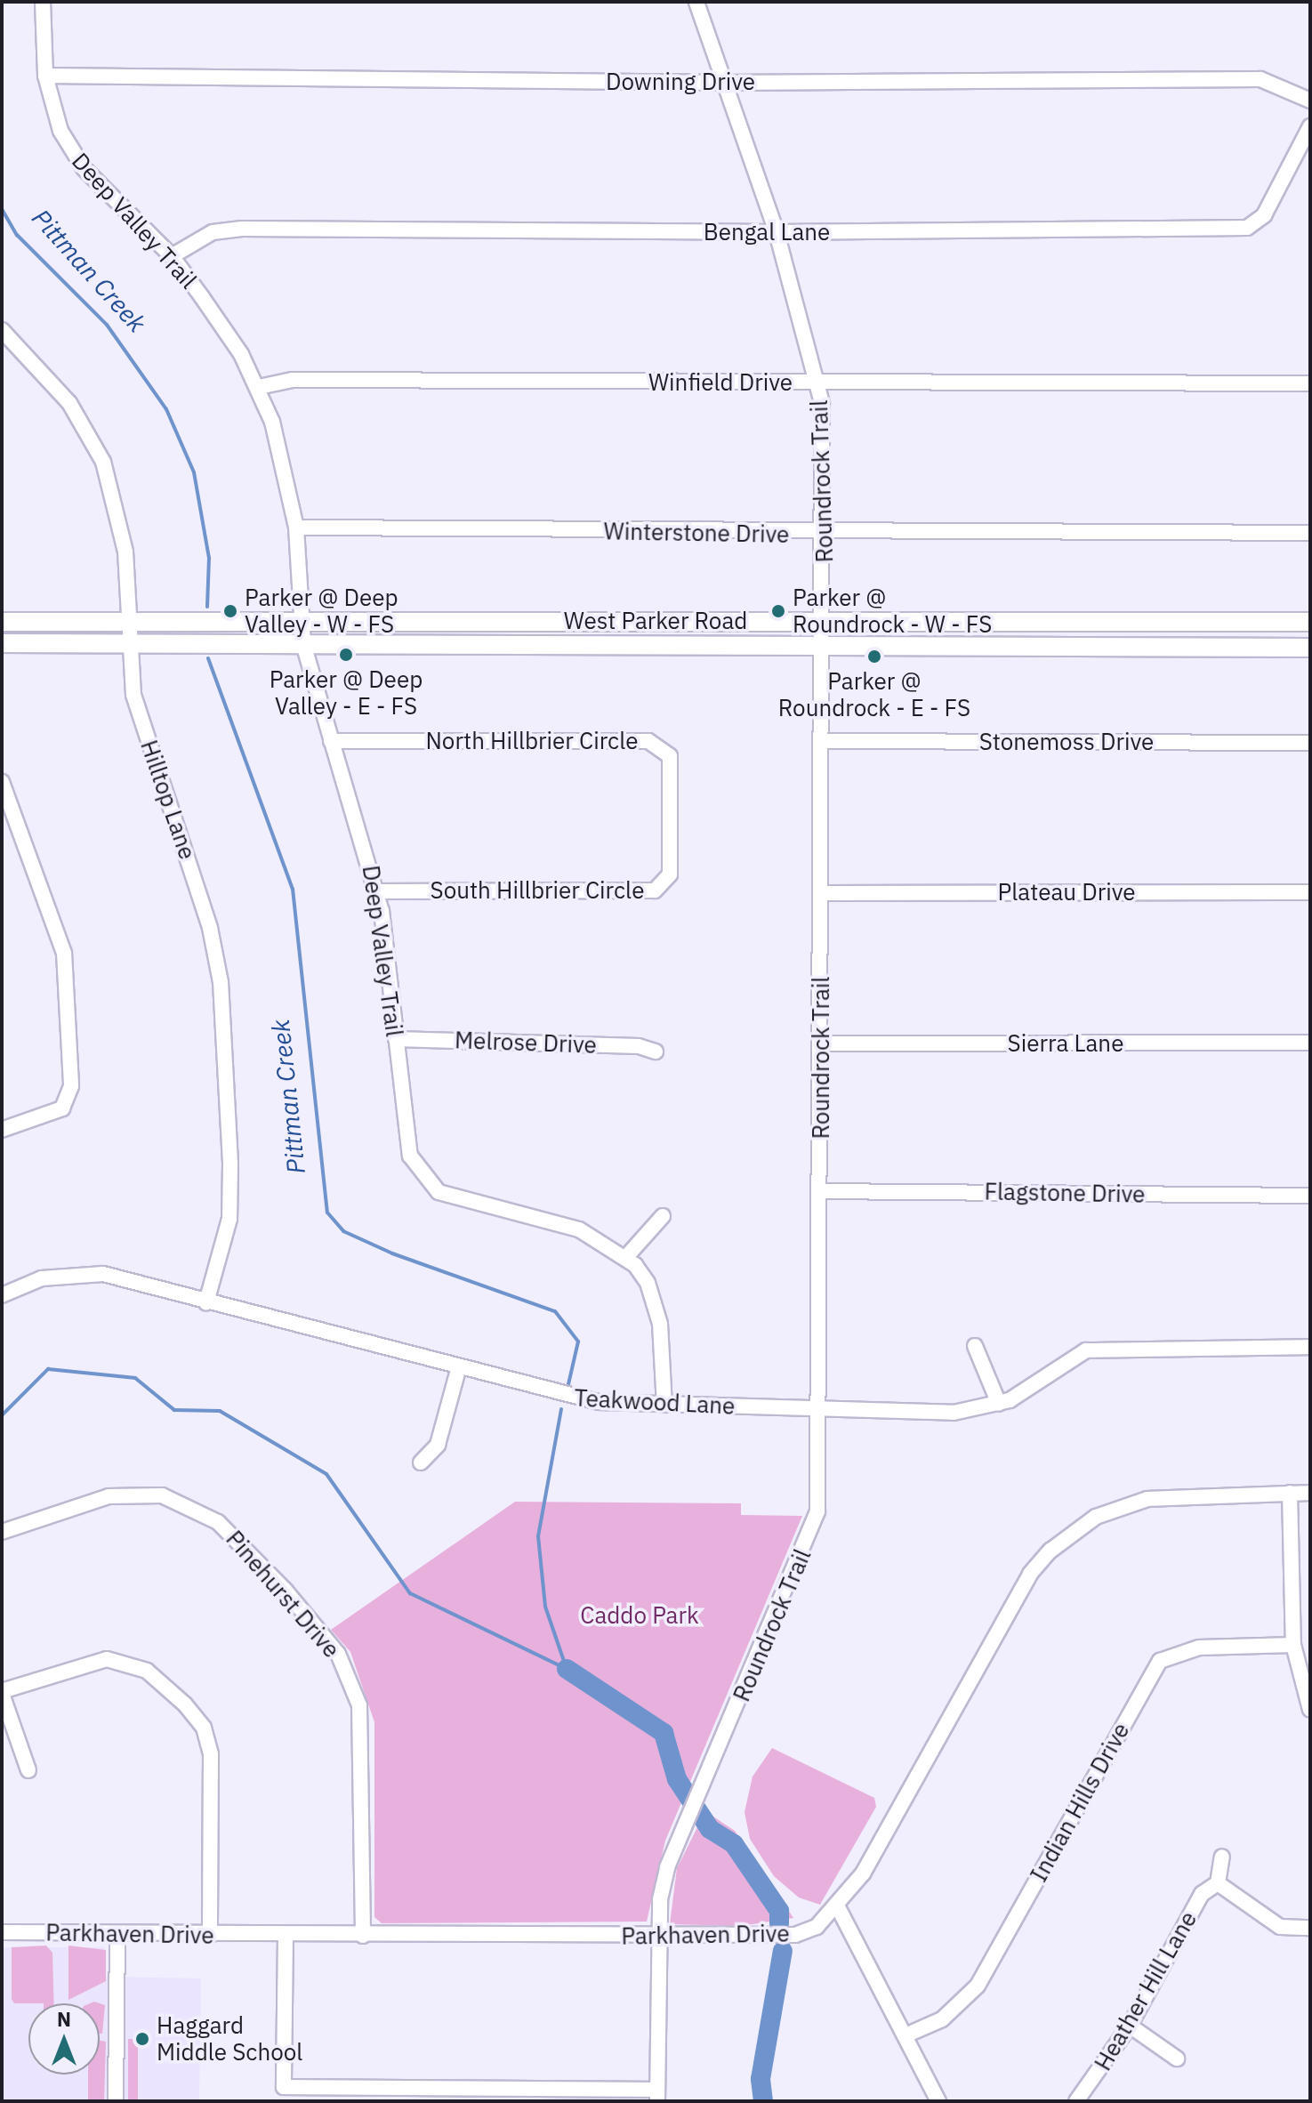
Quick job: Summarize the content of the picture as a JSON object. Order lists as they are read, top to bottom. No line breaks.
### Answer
{"streets":{"main road":["West Parker Road"],"street":["Downing Drive","Deep Valley Trail","Bengal Lane","Winfield Drive","Roundrock Trail","Winterstone Drive","North Hillbrier Circle","Stonemoss Drive","Hilltop Lane","South Hillbrier Circle","Plateau Drive","Melrose Drive","Sierra Lane","Flagstone Drive","Teakwood Lane","Pinehurst Drive","Indian Hills Drive","Parkhaven Drive","Heather Hill Lane"]},"crossings":[["Downing Drive","Deep Valley Trail"],["Downing Drive","Roundrock Trail"],["Deep Valley Trail","Bengal Lane"],["Deep Valley Trail","Winfield Drive"],["Deep Valley Trail","Winterstone Drive"],["Deep Valley Trail","West Parker Road"],["Deep Valley Trail","North Hillbrier Circle"],["Deep Valley Trail","South Hillbrier Circle"],["Deep Valley Trail","Melrose Drive"],["Deep Valley Trail","Teakwood Lane"],["Bengal Lane","Roundrock Trail"],["Winfield Drive","Roundrock Trail"],["Roundrock Trail","Winterstone Drive"],["Roundrock Trail","West Parker Road"],["Roundrock Trail","Stonemoss Drive"],["Roundrock Trail","Plateau Drive"],["Roundrock Trail","Sierra Lane"],["Roundrock Trail","Flagstone Drive"],["Roundrock Trail","Teakwood Lane"],["Roundrock Trail","Parkhaven Drive"],["West Parker Road","Hilltop Lane"],["North Hillbrier Circle","South Hillbrier Circle"],["Hilltop Lane","Teakwood Lane"],["Pinehurst Drive","Parkhaven Drive"]],"water":["Pittman Creek"],"parks":["Caddo Park"],"places":["Parker @ Deep Valley - W - FS","Parker @ Roundrock - W - FS","Parker @ Deep Valley - E - FS","Parker @ Roundrock - E - FS","Haggard Middle School"],"north":"top"}
